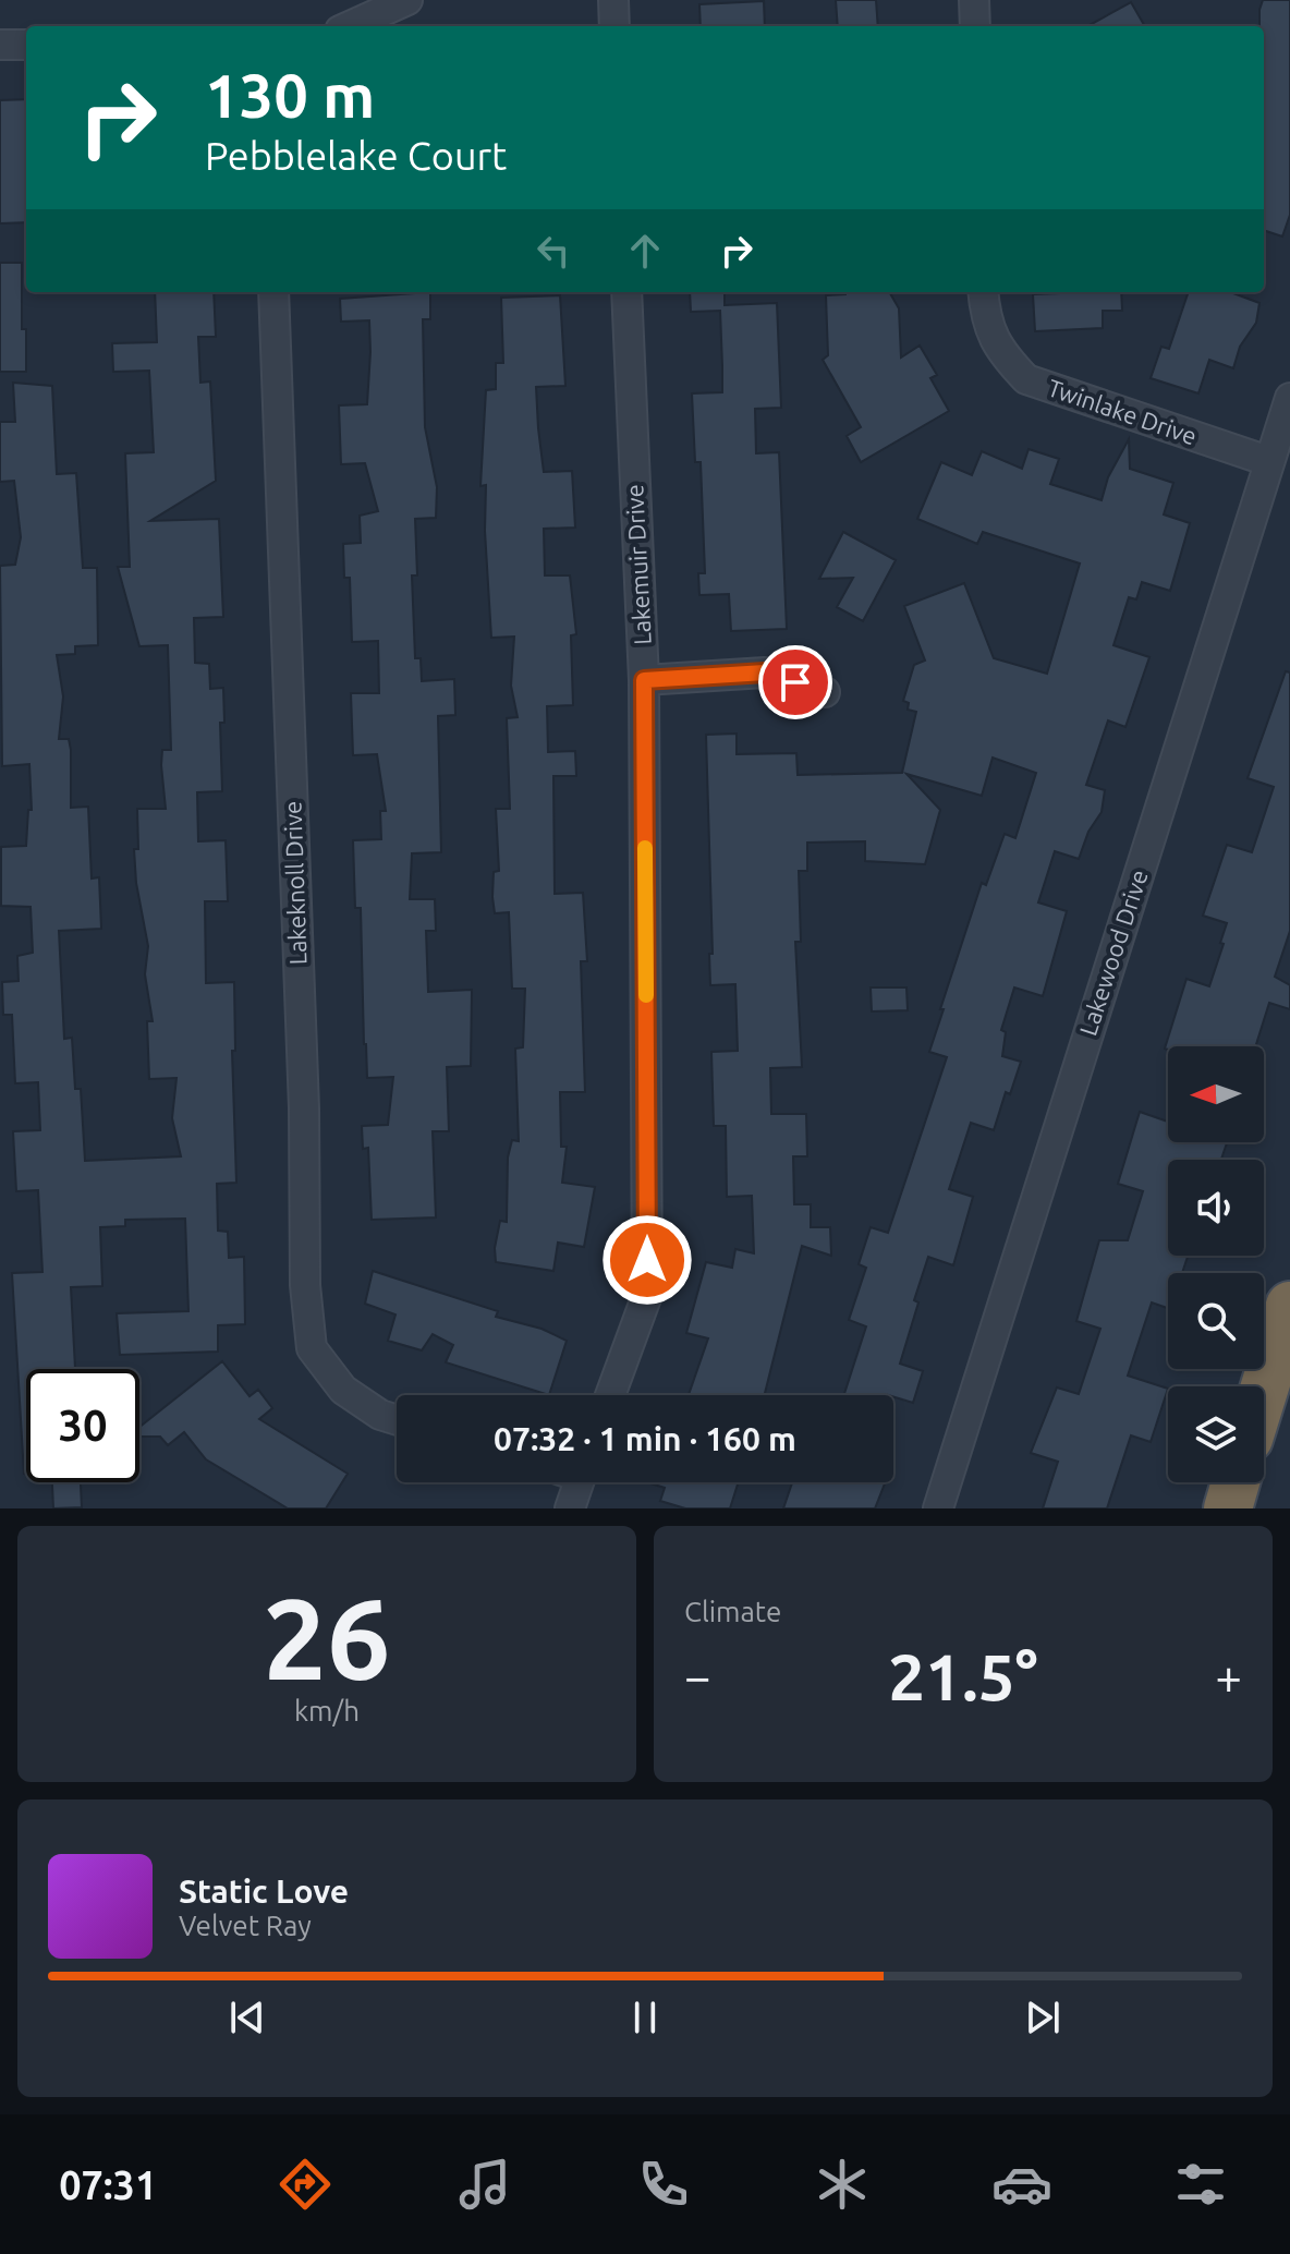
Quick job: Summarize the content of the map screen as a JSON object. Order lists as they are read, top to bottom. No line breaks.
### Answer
{"streets":{"street":["Twinlake Drive","Lakemuir Drive","Lakeknoll Drive","Lakewood Drive"]},"crossings":[["Twinlake Drive","Lakewood Drive"]],"north":"left","page":{"turn":["130 m","Pebblelake Court"],"limit":"30","trip":"07:32 · 1 min · 160 m","tile":[["26","km/h"],"Climate"],"heat":["−","21.5°","+"],"song":["Static Love","Velvet Ray"],"tabs":"07:31"}}
